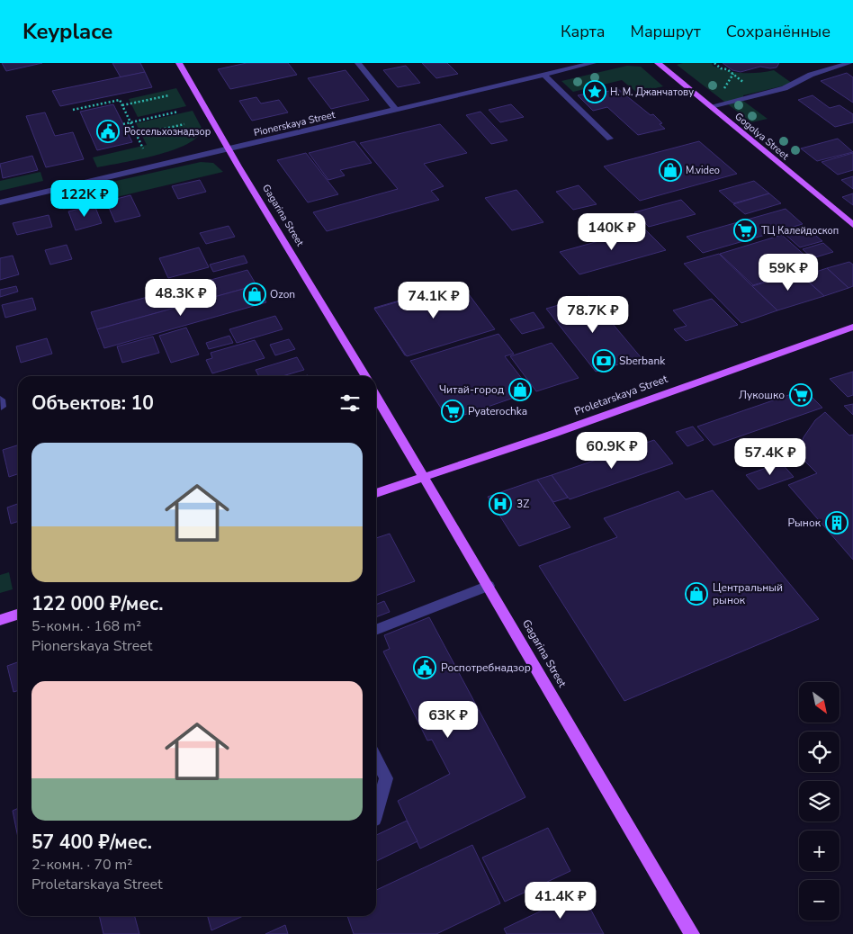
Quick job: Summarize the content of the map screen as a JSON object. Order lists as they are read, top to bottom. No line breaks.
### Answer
{"streets":{"main road":["Gogolya Street","Gagarina Street","Proletarskaya Street"],"street":["Pionerskaya Street"]},"crossings":[["Pionerskaya Street","Gagarina Street"],["Gagarina Street","Proletarskaya Street"]],"places":{"place":["Н. М. Джанчатову"],"public building":["Россельхознадзор","Роспотребнадзор"],"shop":["M.video","Ozon","Читай-город","Центральный рынок"],"supermarket":["ТЦ Калейдоскоп","Лукошко","Pyaterochka"],"bank":["Sberbank"],"hospital":["3Z"],"building":["Рынок"]},"north":"bottom right","page":{"header":"Keyplace","nav":["Карта","Маршрут","Сохранённые"],"price":["122K ₽","140K ₽","59K ₽","48.3K ₽","74.1K ₽","78.7K ₽","60.9K ₽","57.4K ₽","63K ₽","41.4K ₽"],"heading":"Объектов: 10","list":[{"name":"122 000 ₽/мес.","note":"5-комн. · 168 m² · Pionerskaya Street"},{"name":"57 400 ₽/мес.","note":"2-комн. · 70 m² · Proletarskaya Street"}],"map_buttons":["+","−"]}}
